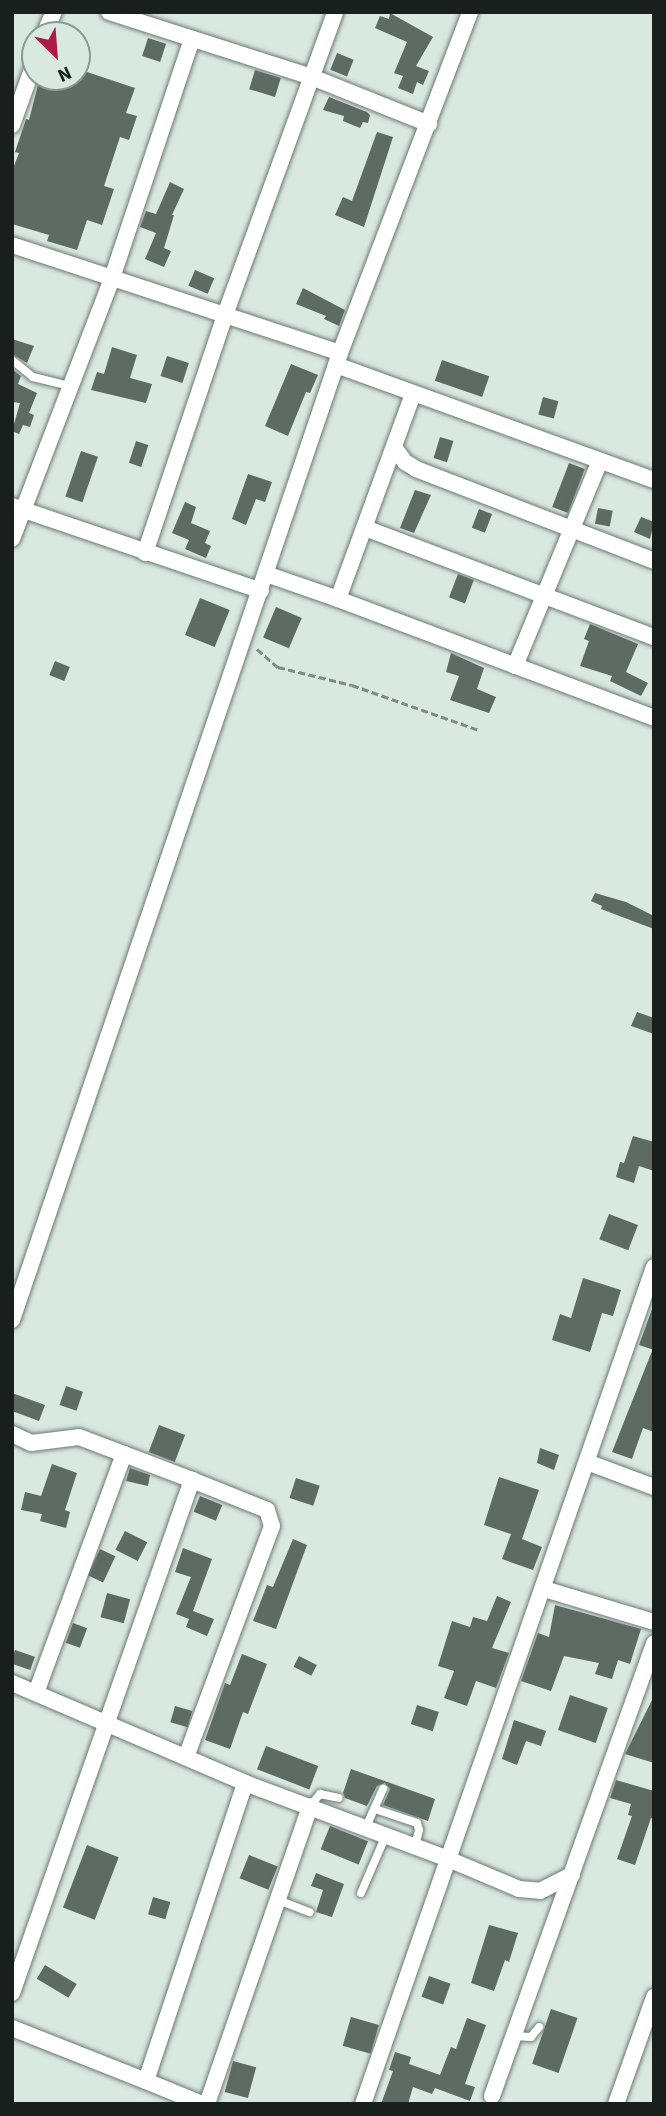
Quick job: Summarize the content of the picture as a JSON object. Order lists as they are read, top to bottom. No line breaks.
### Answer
{"north":"bottom right"}
